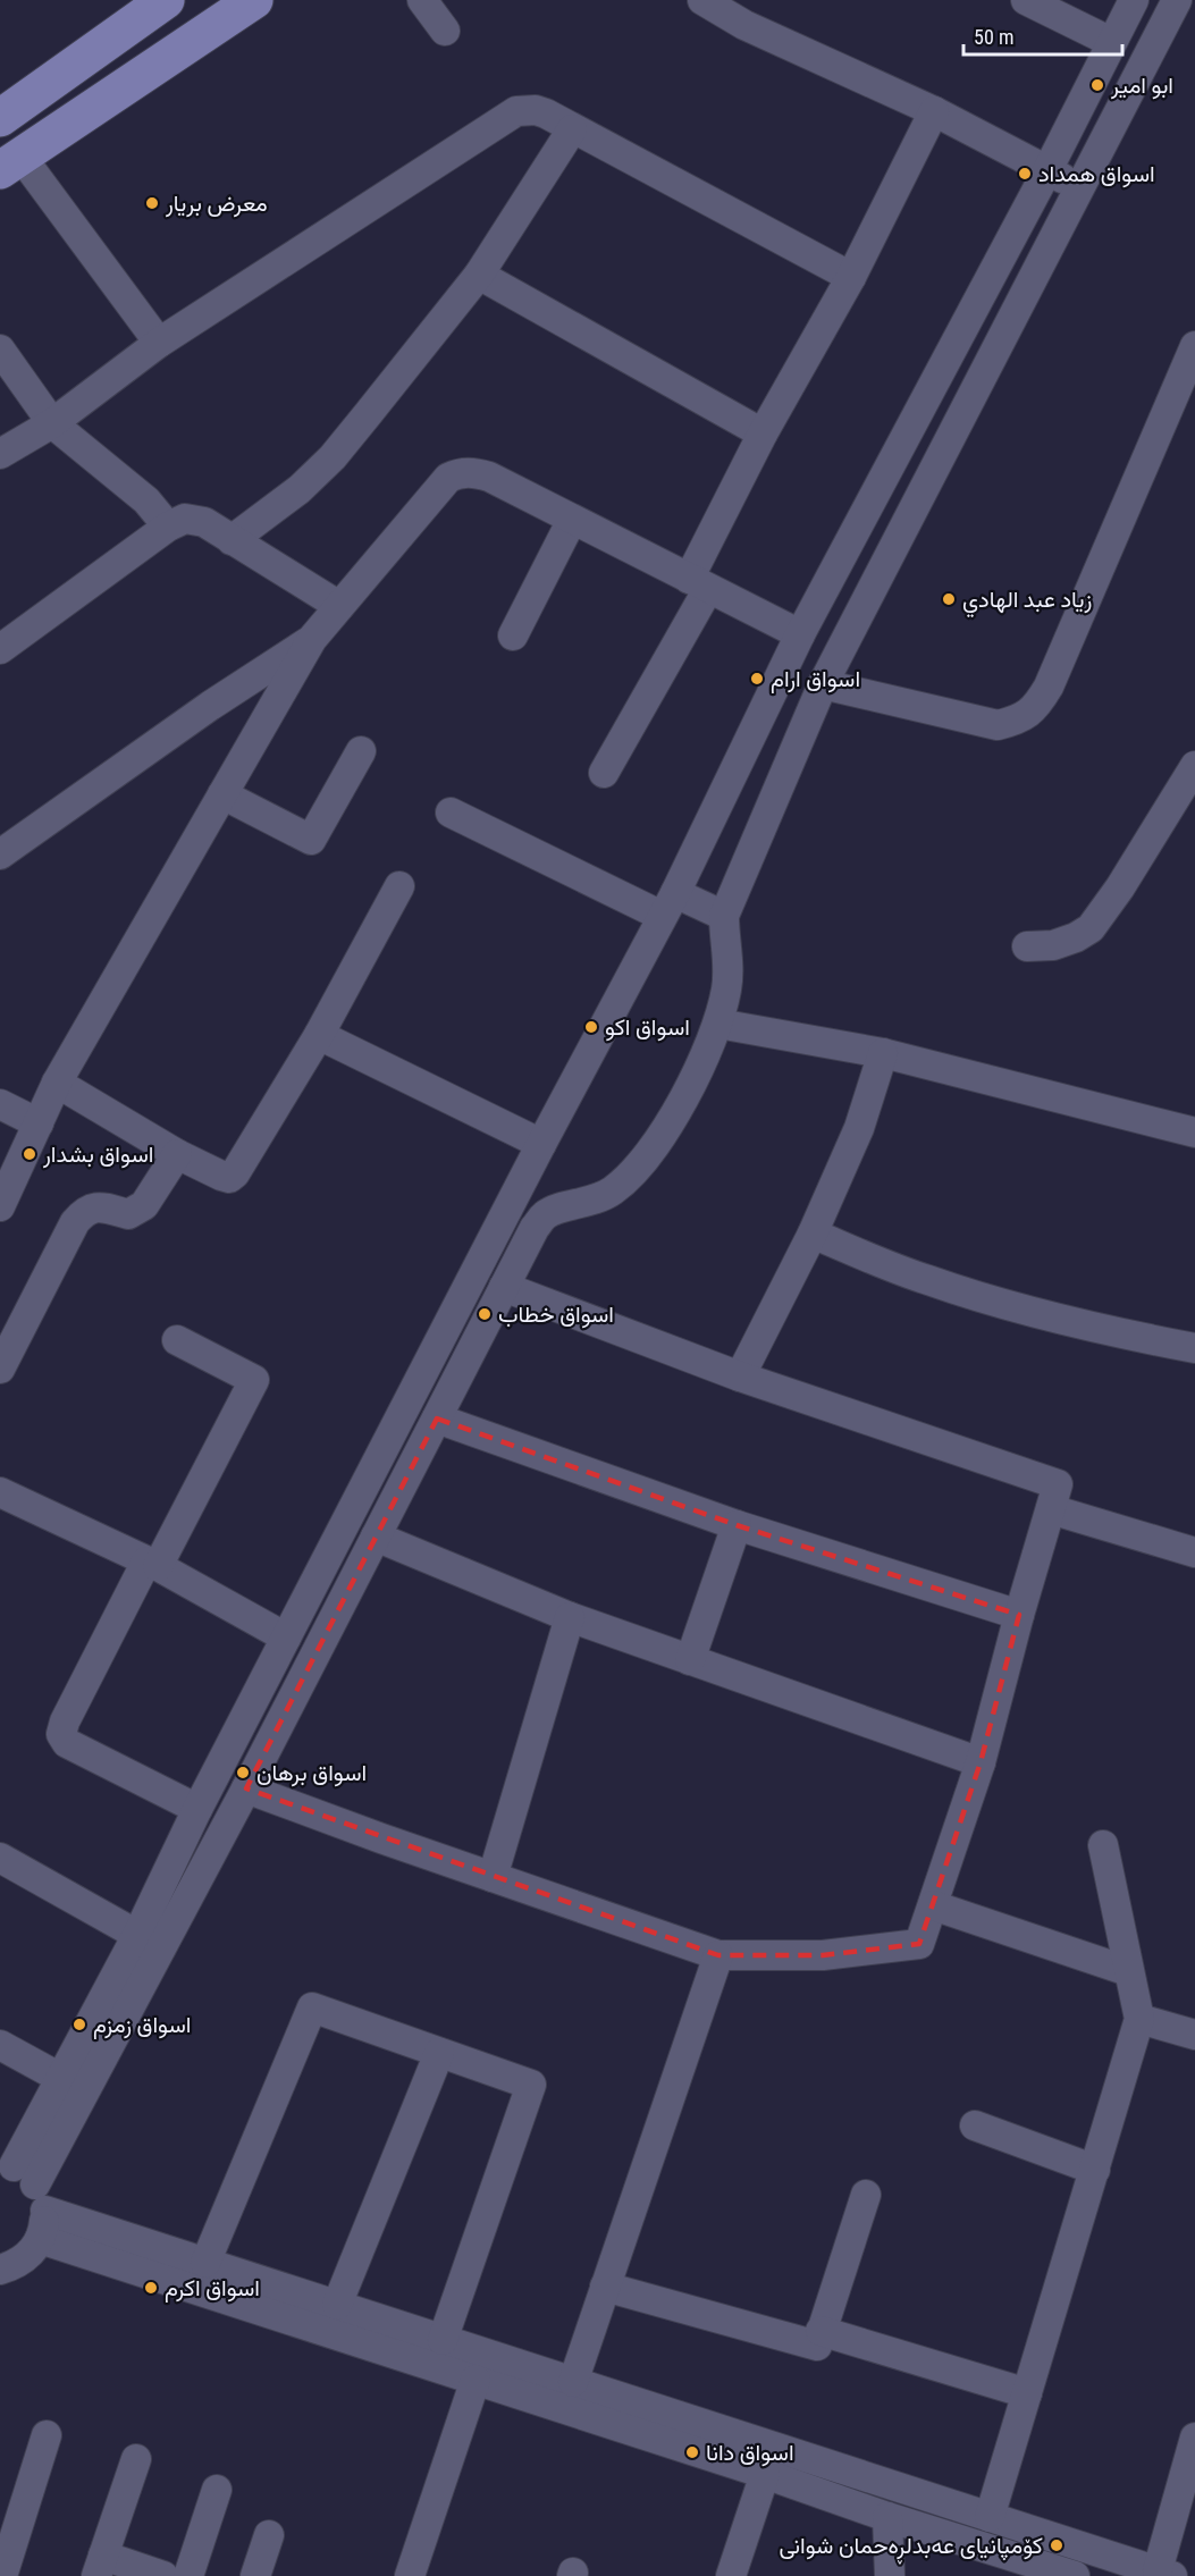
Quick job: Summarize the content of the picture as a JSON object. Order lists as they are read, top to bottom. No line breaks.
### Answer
{"places":["ابو امير","اسواق همداد","معرض بريار","زياد عبد الهادي","اسواق ارام","اسواق اكو","اسواق بشدار","اسواق خطاب","اسواق برهان","اسواق زمزم","اسواق اكرم","اسواق دانا","کۆمپانیای عەبدلڕەحمان شوانی"],"scale_bar":"50 m"}
